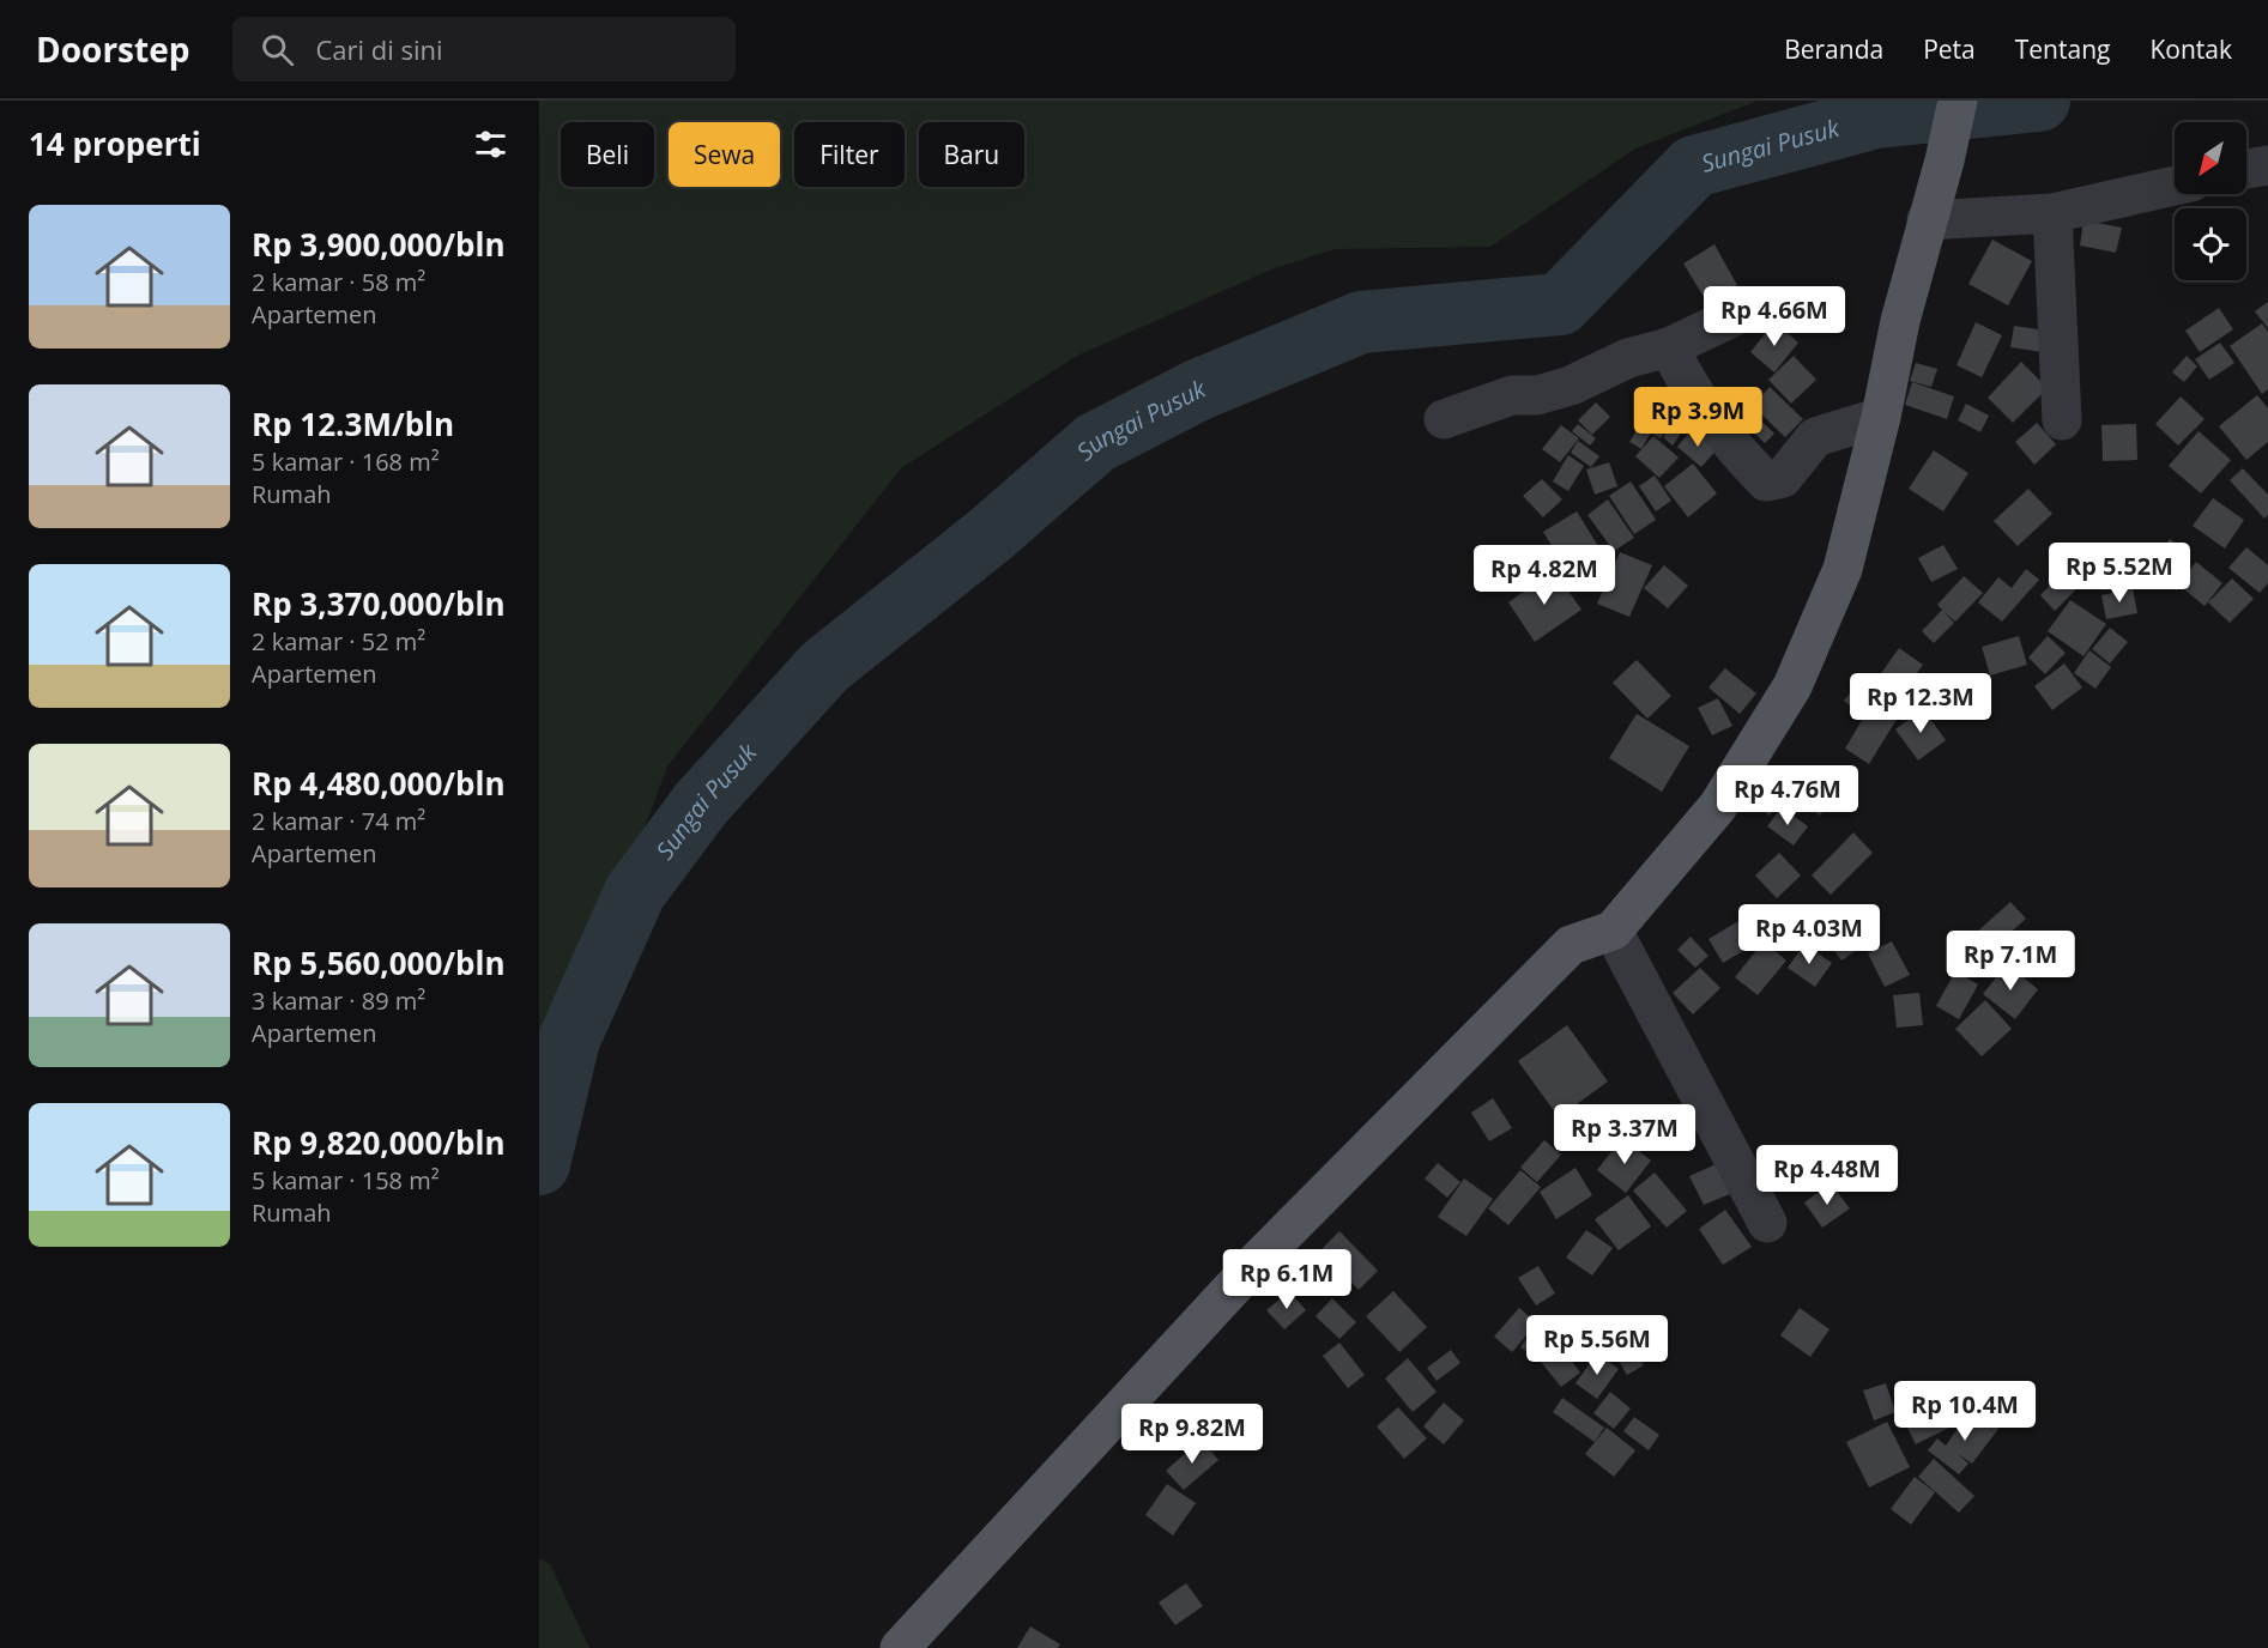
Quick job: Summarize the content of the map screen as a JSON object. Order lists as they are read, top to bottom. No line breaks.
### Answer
{"water":["Sungai Pusuk"],"north":"bottom left","page":{"header":"Doorstep","search":"Cari di sini","nav":["Beranda","Peta","Tentang","Kontak"],"heading":"14 properti","chip":["Beli","Sewa","Filter","Baru"],"list":[{"name":"Rp 3,900,000/bln","note":"2 kamar · 58 m² · Apartemen"},{"name":"Rp 12.3M/bln","note":"5 kamar · 168 m² · Rumah"},{"name":"Rp 3,370,000/bln","note":"2 kamar · 52 m² · Apartemen"},{"name":"Rp 4,480,000/bln","note":"2 kamar · 74 m² · Apartemen"},{"name":"Rp 5,560,000/bln","note":"3 kamar · 89 m² · Apartemen"},{"name":"Rp 9,820,000/bln","note":"5 kamar · 158 m² · Rumah"}],"price":["Rp 4.66M","Rp 3.9M","Rp 5.52M","Rp 4.82M","Rp 12.3M","Rp 4.76M","Rp 4.03M","Rp 7.1M","Rp 3.37M","Rp 4.48M","Rp 6.1M","Rp 5.56M","Rp 10.4M","Rp 9.82M"]}}
